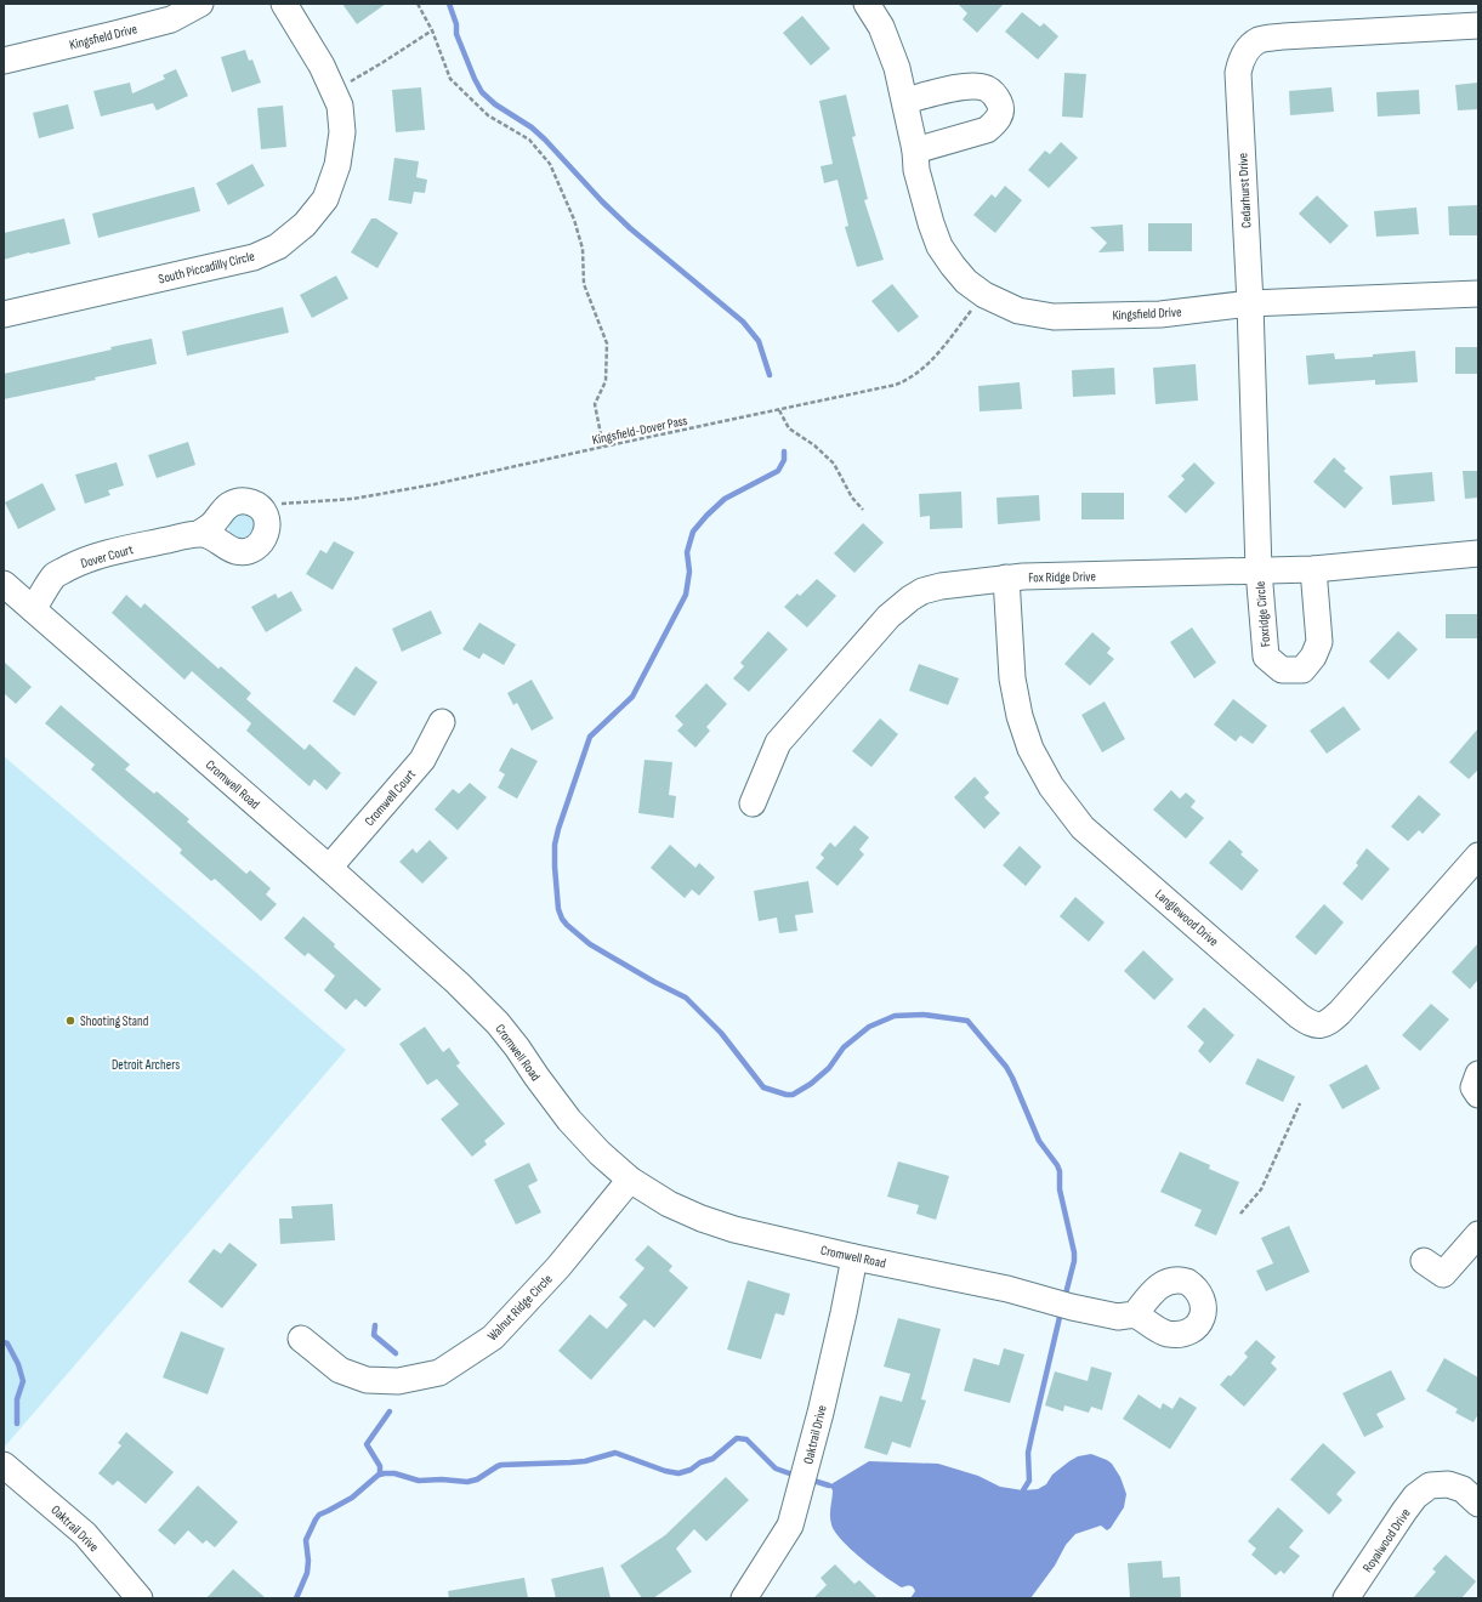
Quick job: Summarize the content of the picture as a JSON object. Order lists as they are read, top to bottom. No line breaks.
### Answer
{"streets":{"street":["Kingsfield Drive","Cedarhurst Drive","South Piccadilly Circle","Dover Court","Fox Ridge Drive","Foxridge Circle","Cromwell Road","Cromwell Court","Langlewood Drive","Walnut Ridge Circle","Oaktrail Drive","Royalwood Drive"],"path":["Kingsfield-Dover Pass"]},"crossings":[["Kingsfield Drive","Cedarhurst Drive"],["Kingsfield Drive","Kingsfield-Dover Pass"],["Cedarhurst Drive","Fox Ridge Drive"],["Cedarhurst Drive","Foxridge Circle"],["Kingsfield-Dover Pass","Dover Court"],["Dover Court","Cromwell Road"],["Fox Ridge Drive","Foxridge Circle"],["Fox Ridge Drive","Langlewood Drive"],["Cromwell Road","Cromwell Court"],["Cromwell Road","Walnut Ridge Circle"],["Cromwell Road","Oaktrail Drive"]],"parks":["Detroit Archers"],"places":["Shooting Stand"]}
